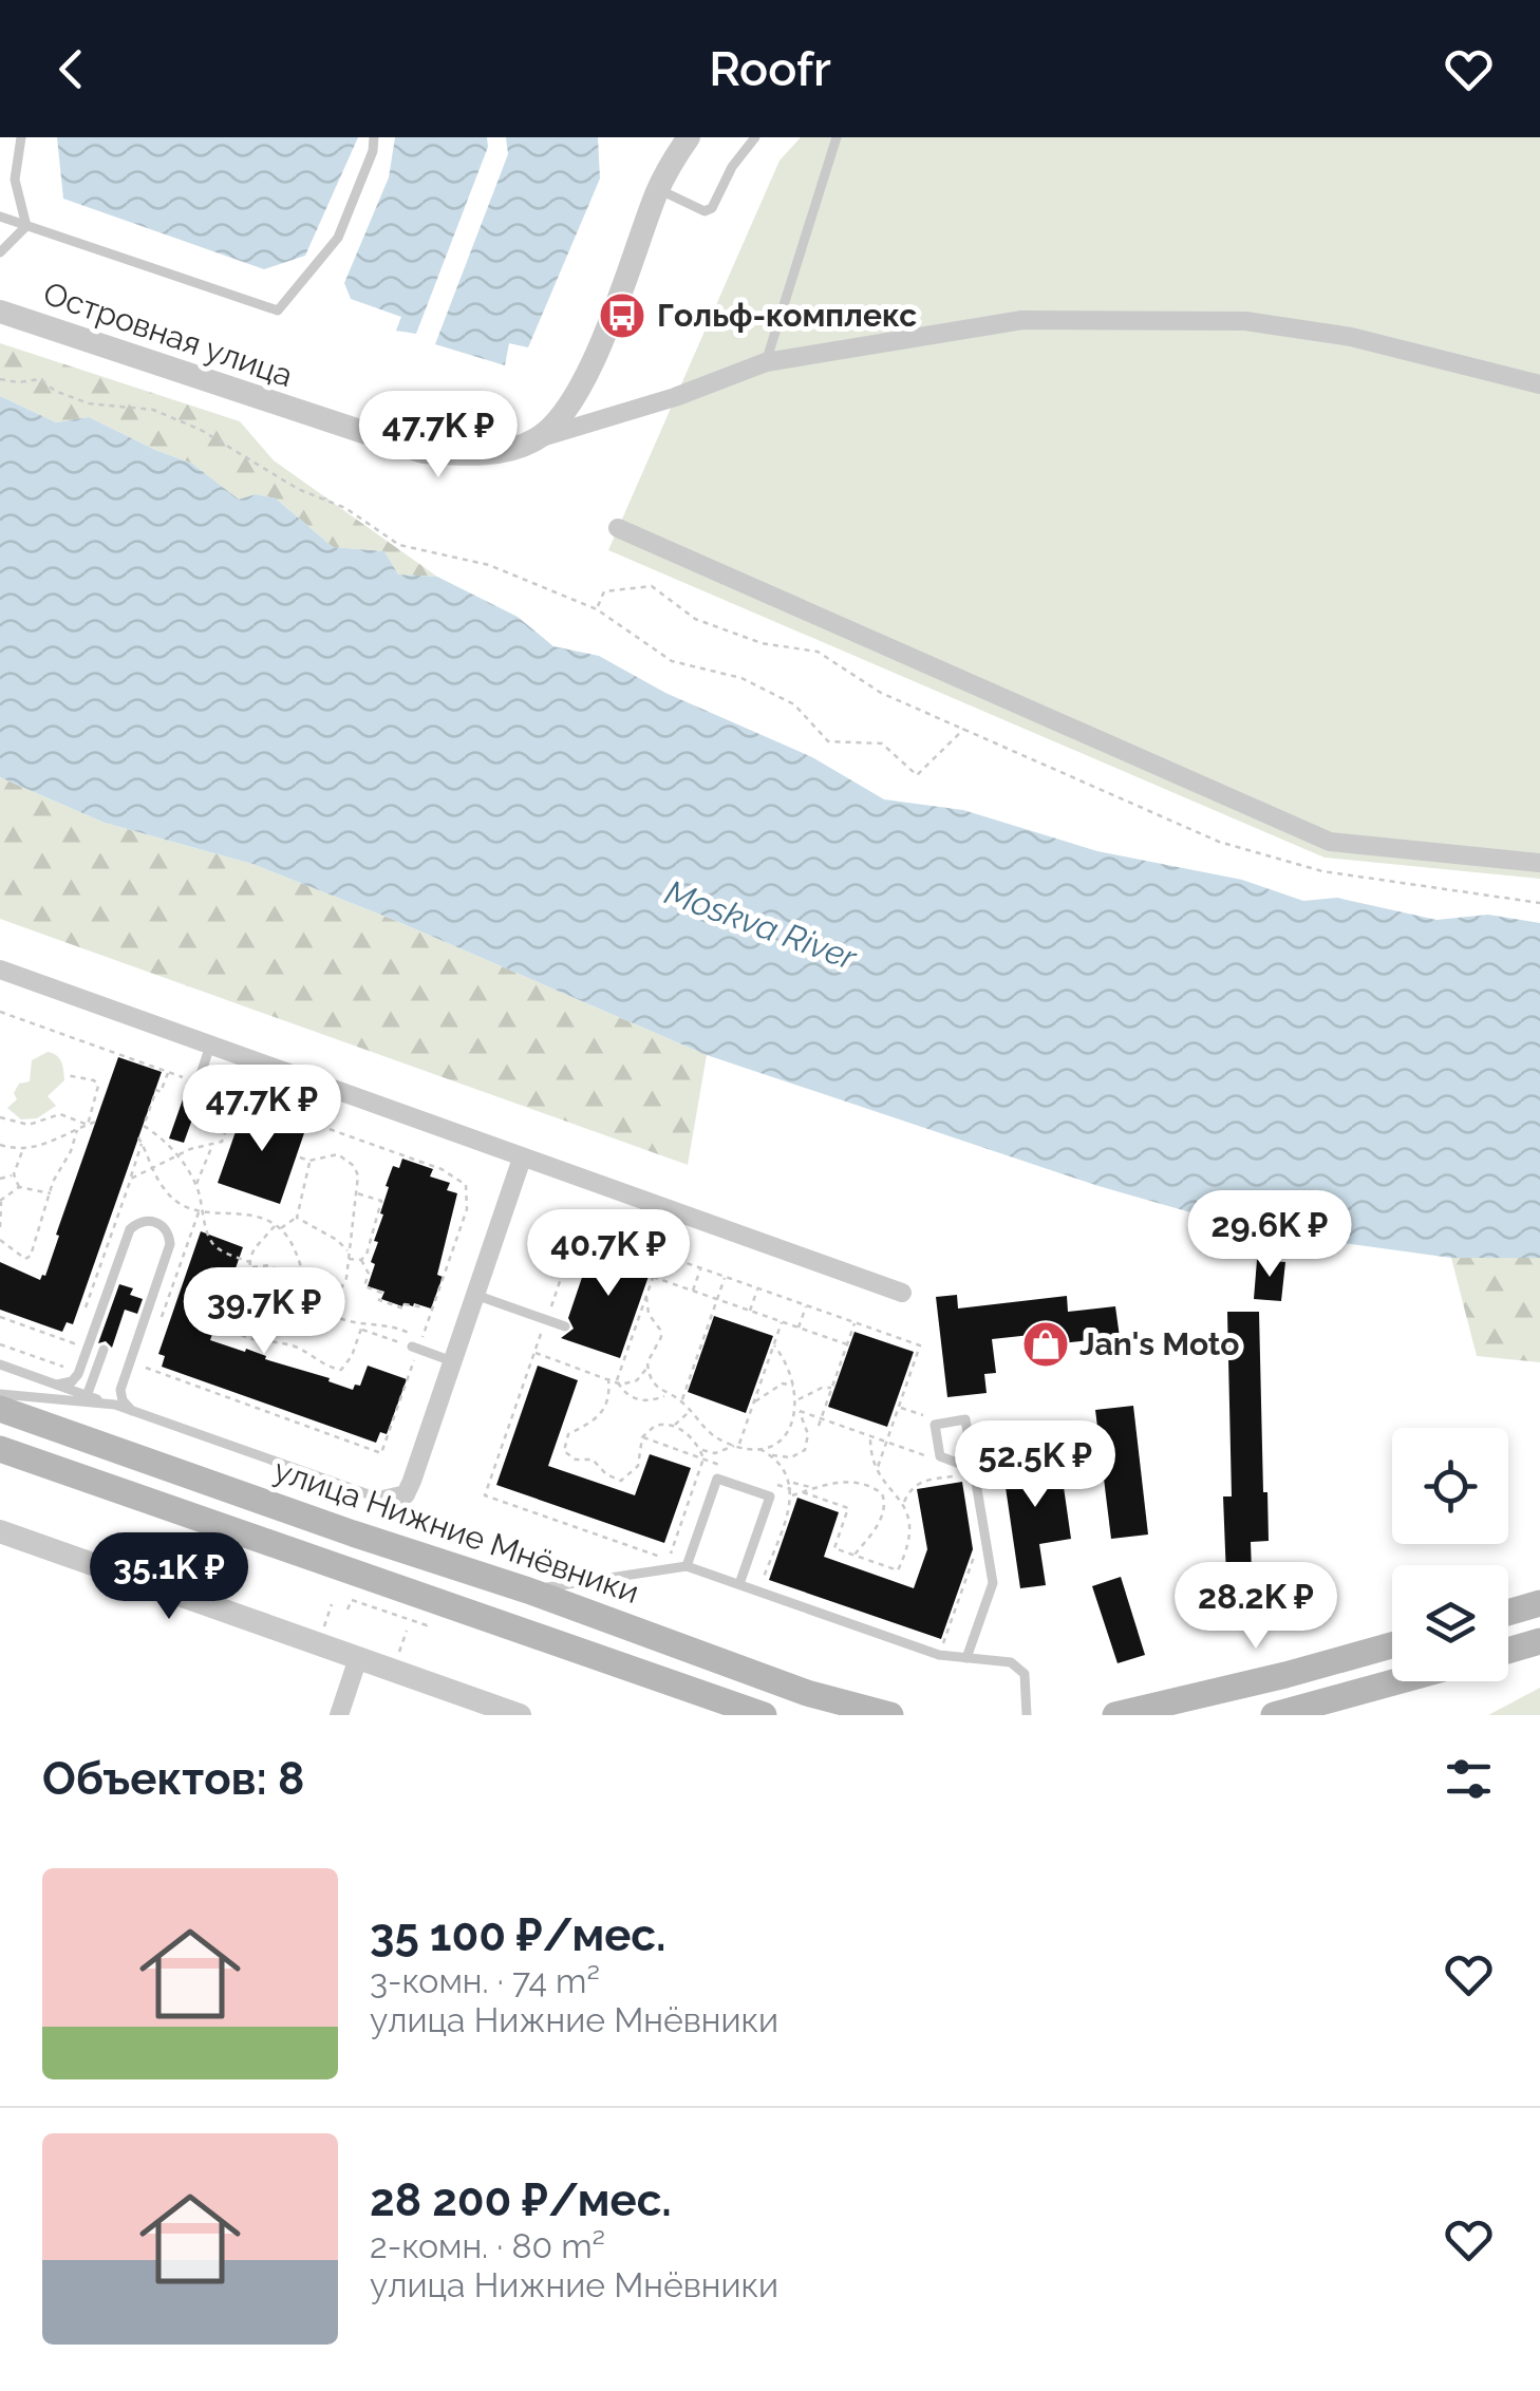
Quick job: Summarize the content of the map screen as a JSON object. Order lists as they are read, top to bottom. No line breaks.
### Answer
{"streets":{"main road":["улица Нижние Мнёвники"],"street":["Островная улица"]},"water":["Moskva River"],"places":{"bus stop":["Гольф-комплекс"],"shop":["Jan's Moto"]},"page":{"header":"Roofr","price":["47.7K ₽","47.7K ₽","29.6K ₽","40.7K ₽","39.7K ₽","52.5K ₽","35.1K ₽","28.2K ₽"],"heading":"Объектов: 8","list":[{"name":"35 100 ₽/мес.","note":"3-комн. · 74 m² · улица Нижние Мнёвники"},{"name":"28 200 ₽/мес.","note":"2-комн. · 80 m² · улица Нижние Мнёвники"}]}}
